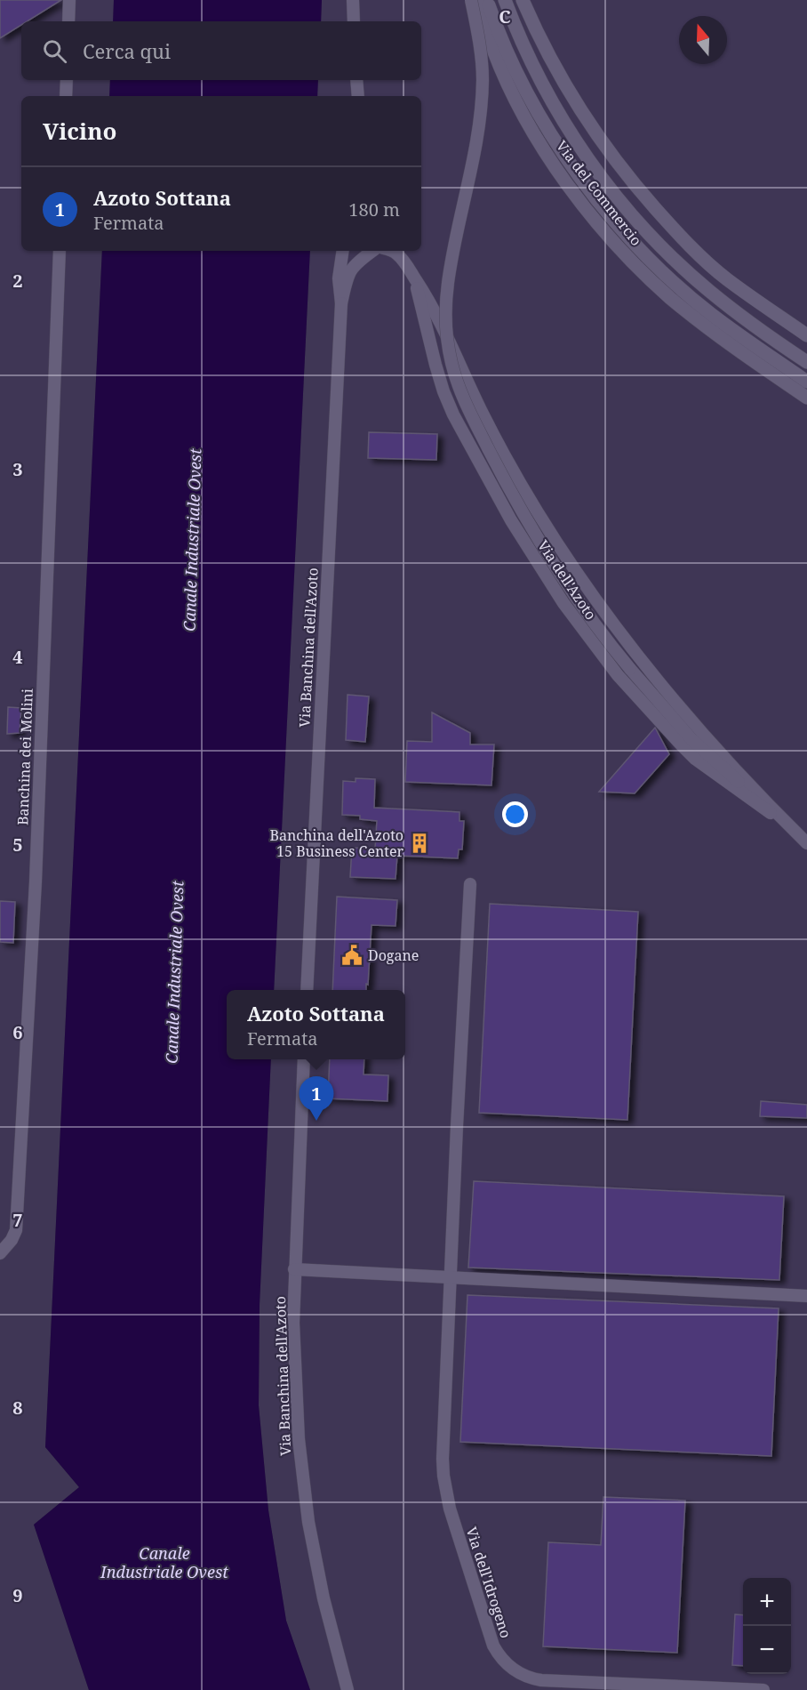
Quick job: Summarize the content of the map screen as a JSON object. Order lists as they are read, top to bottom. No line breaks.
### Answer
{"streets":{"street":["Via del Commercio","Via dell'Azoto","Via Banchina dell'Azoto","Banchina dei Molini","Via dell'Idrogeno"]},"water":["Canale Industriale Ovest"],"places":{"building":["Banchina dell'Azoto 15 Business Center"],"public building":["Dogane"]},"north":"top","page":{"search":"Cerca qui","heading":"Vicino","list":[{"mark":"1","name":"Azoto Sottana","note":"Fermata","value":"180 m"}],"popup":["Azoto Sottana","Fermata"],"pins":"1","map_buttons":["+","−"]},"grid":{"columns":["C"],"rows":["2","3","4","5","6","7","8","9"]}}
